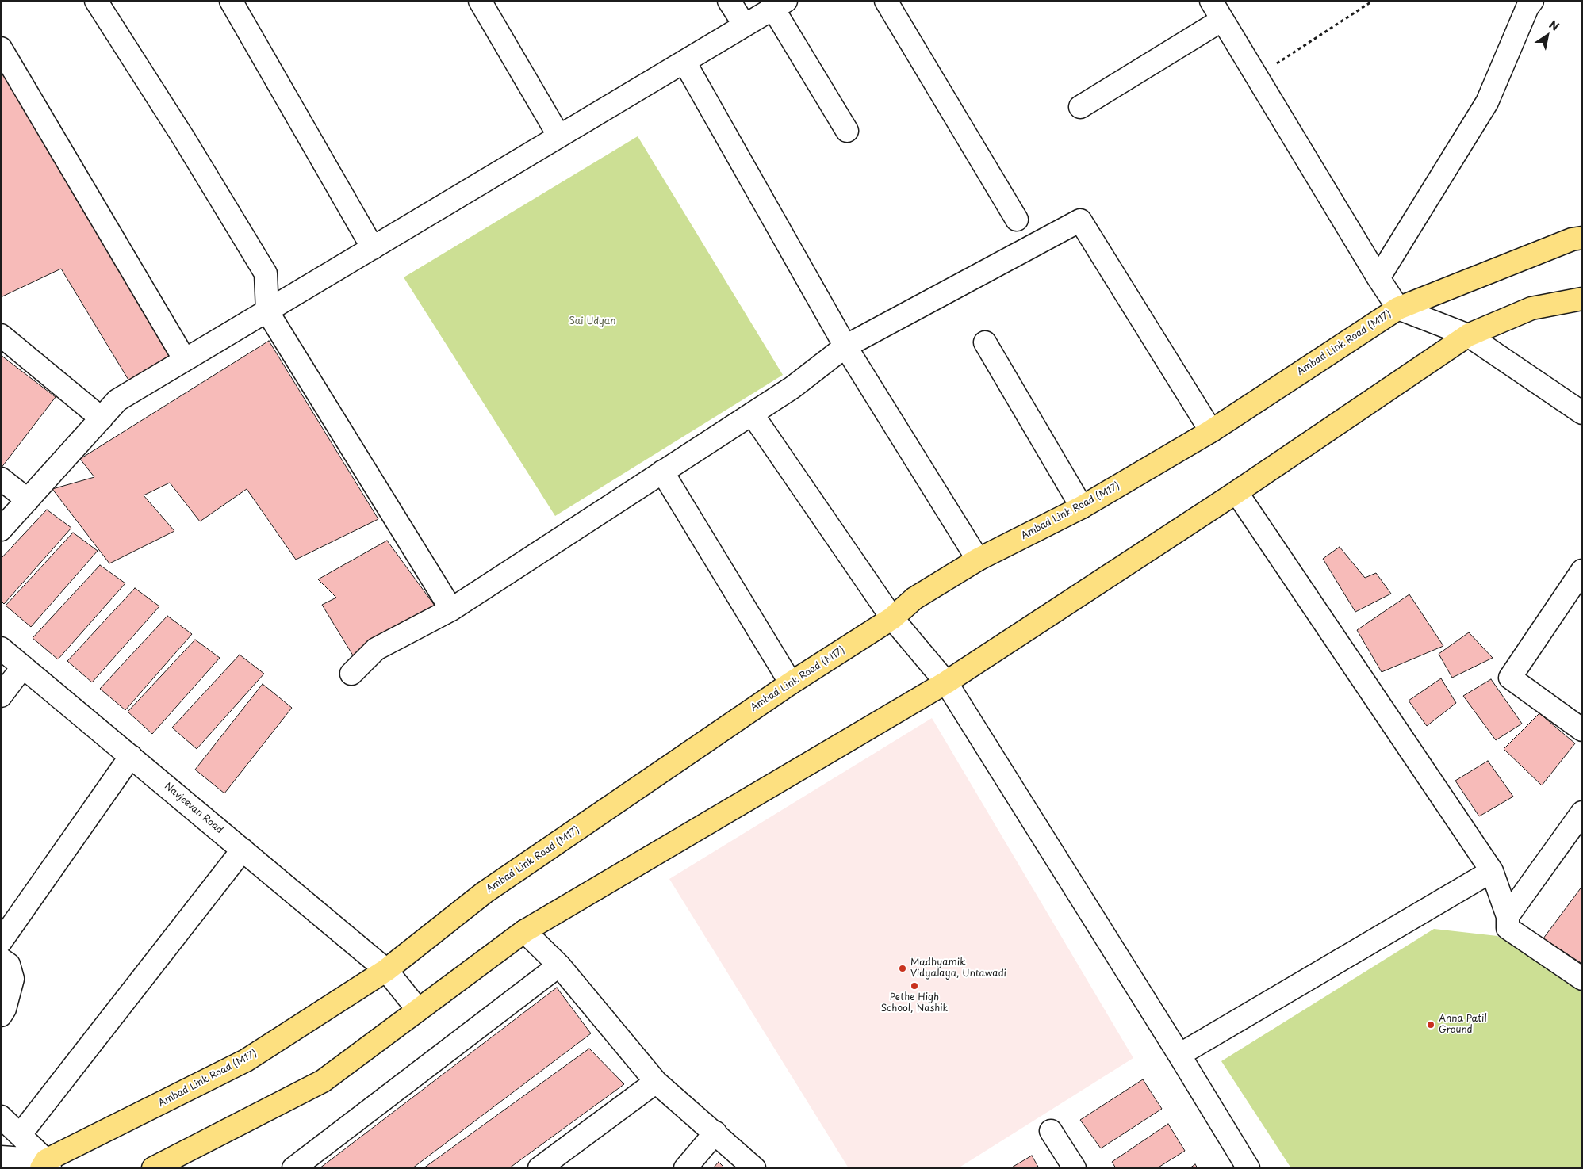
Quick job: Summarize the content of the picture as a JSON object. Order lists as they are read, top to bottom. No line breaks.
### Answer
{"streets":{"main road":["Ambad Link Road (M17)"],"street":["Navjeevan Road"]},"crossings":[["Ambad Link Road (M17)","Navjeevan Road"]],"parks":["Sai Udyan"],"places":["Madhyamik Vidyalaya, Untawadi","Pethe High School, Nashik","Anna Patil Ground"],"north":"top right"}
